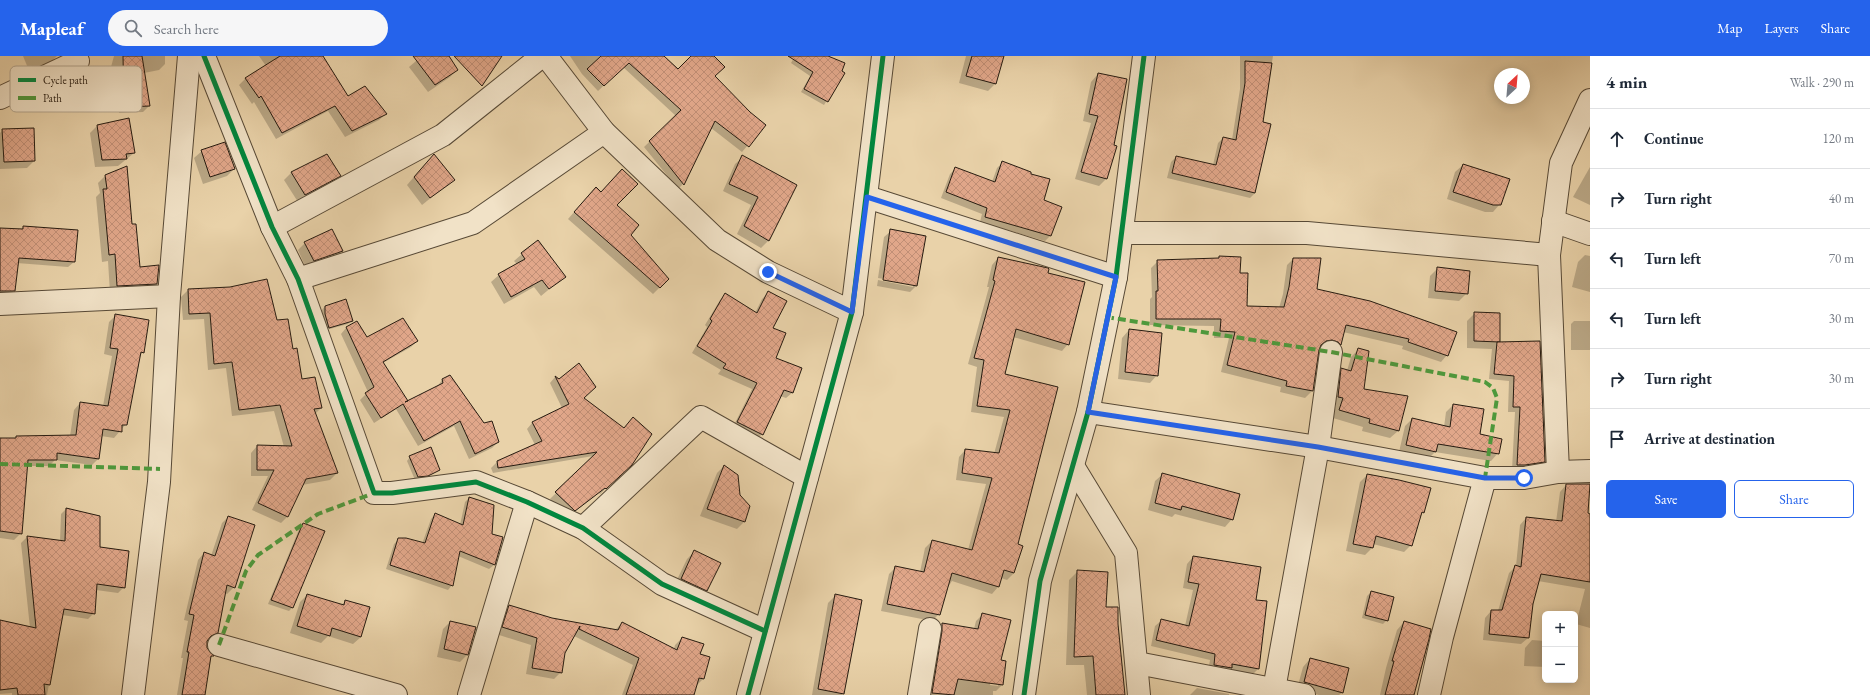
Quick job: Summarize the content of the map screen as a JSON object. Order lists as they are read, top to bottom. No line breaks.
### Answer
{"legend":["Cycle path","Path"],"north":"top right","page":{"header":"Mapleaf","search":"Search here","nav":["Map","Layers","Share"],"heading":["4 min","Walk · 290 m"],"list":[["Continue","120 m"],["Turn right","40 m"],["Turn left","70 m"],["Turn left","30 m"],["Turn right","30 m"],"Arrive at destination"],"buttons":["Save","Share"],"map_buttons":["+","−"]}}
